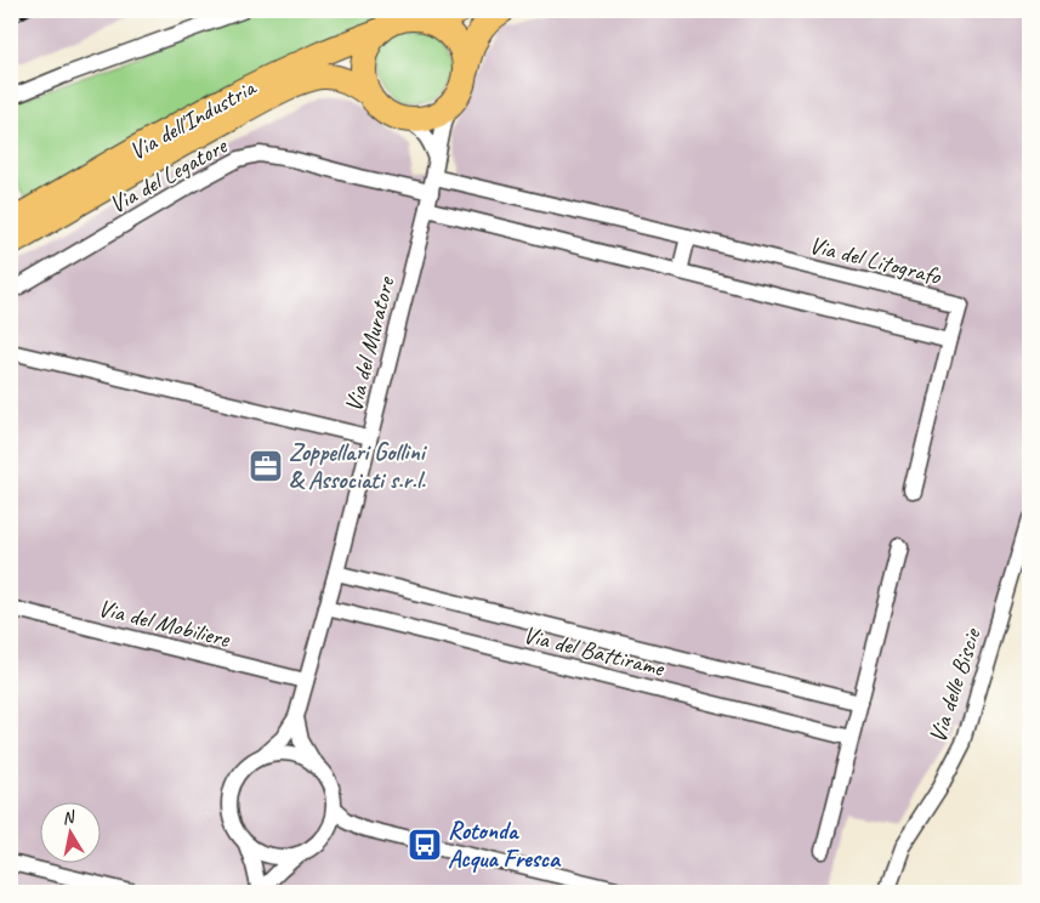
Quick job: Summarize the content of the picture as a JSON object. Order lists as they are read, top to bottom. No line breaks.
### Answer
{"streets":{"main road":["Via dell'Industria"],"street":["Via del Legatore","Via del Litografo","Via del Muratore","Via del Mobiliere","Via del Battirame","Via delle Biscie"]},"crossings":[["Via dell'Industria","Via del Muratore"],["Via del Legatore","Via del Muratore"],["Via del Litografo","Via del Muratore"],["Via del Muratore","Via del Mobiliere"],["Via del Muratore","Via del Battirame"]],"places":{"office":["Zoppellari Gollini & Associati s.r.l."],"bus stop":["Rotonda Acqua Fresca"]},"north":"top"}
